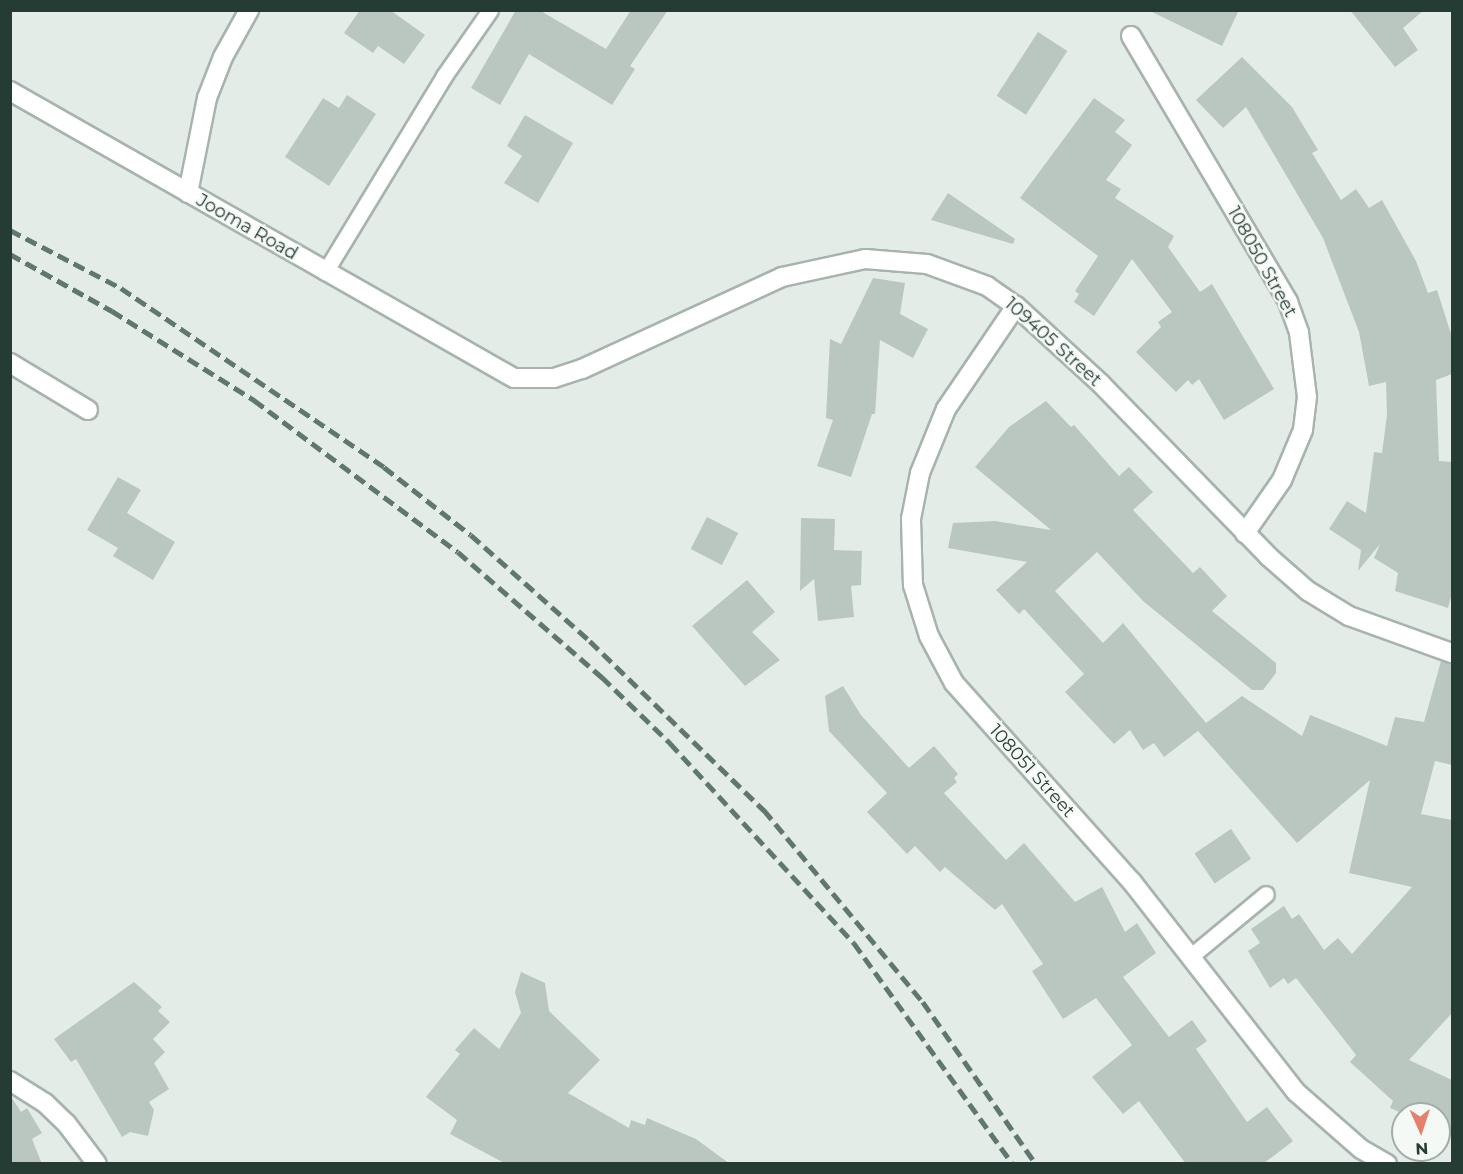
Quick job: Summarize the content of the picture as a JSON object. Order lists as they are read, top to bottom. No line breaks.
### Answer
{"streets":{"street":["Jooma Road","108050 Street","109405 Street","108051 Street"]},"crossings":[["Jooma Road","109405 Street"],["108050 Street","109405 Street"],["109405 Street","108051 Street"]],"north":"bottom"}
